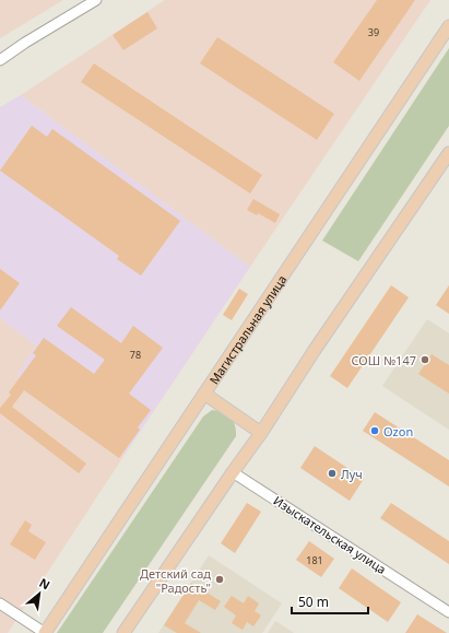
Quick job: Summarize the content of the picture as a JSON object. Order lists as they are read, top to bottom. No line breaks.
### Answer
{"streets":{"main road":["Магистральная улица"],"street":["Изыскательская улица"]},"places":["СОШ №147","Ozon","Луч","Детский сад \"Радость\""],"house_numbers":["39","78","181"],"scale_bar":"50 m","north":"top right"}
